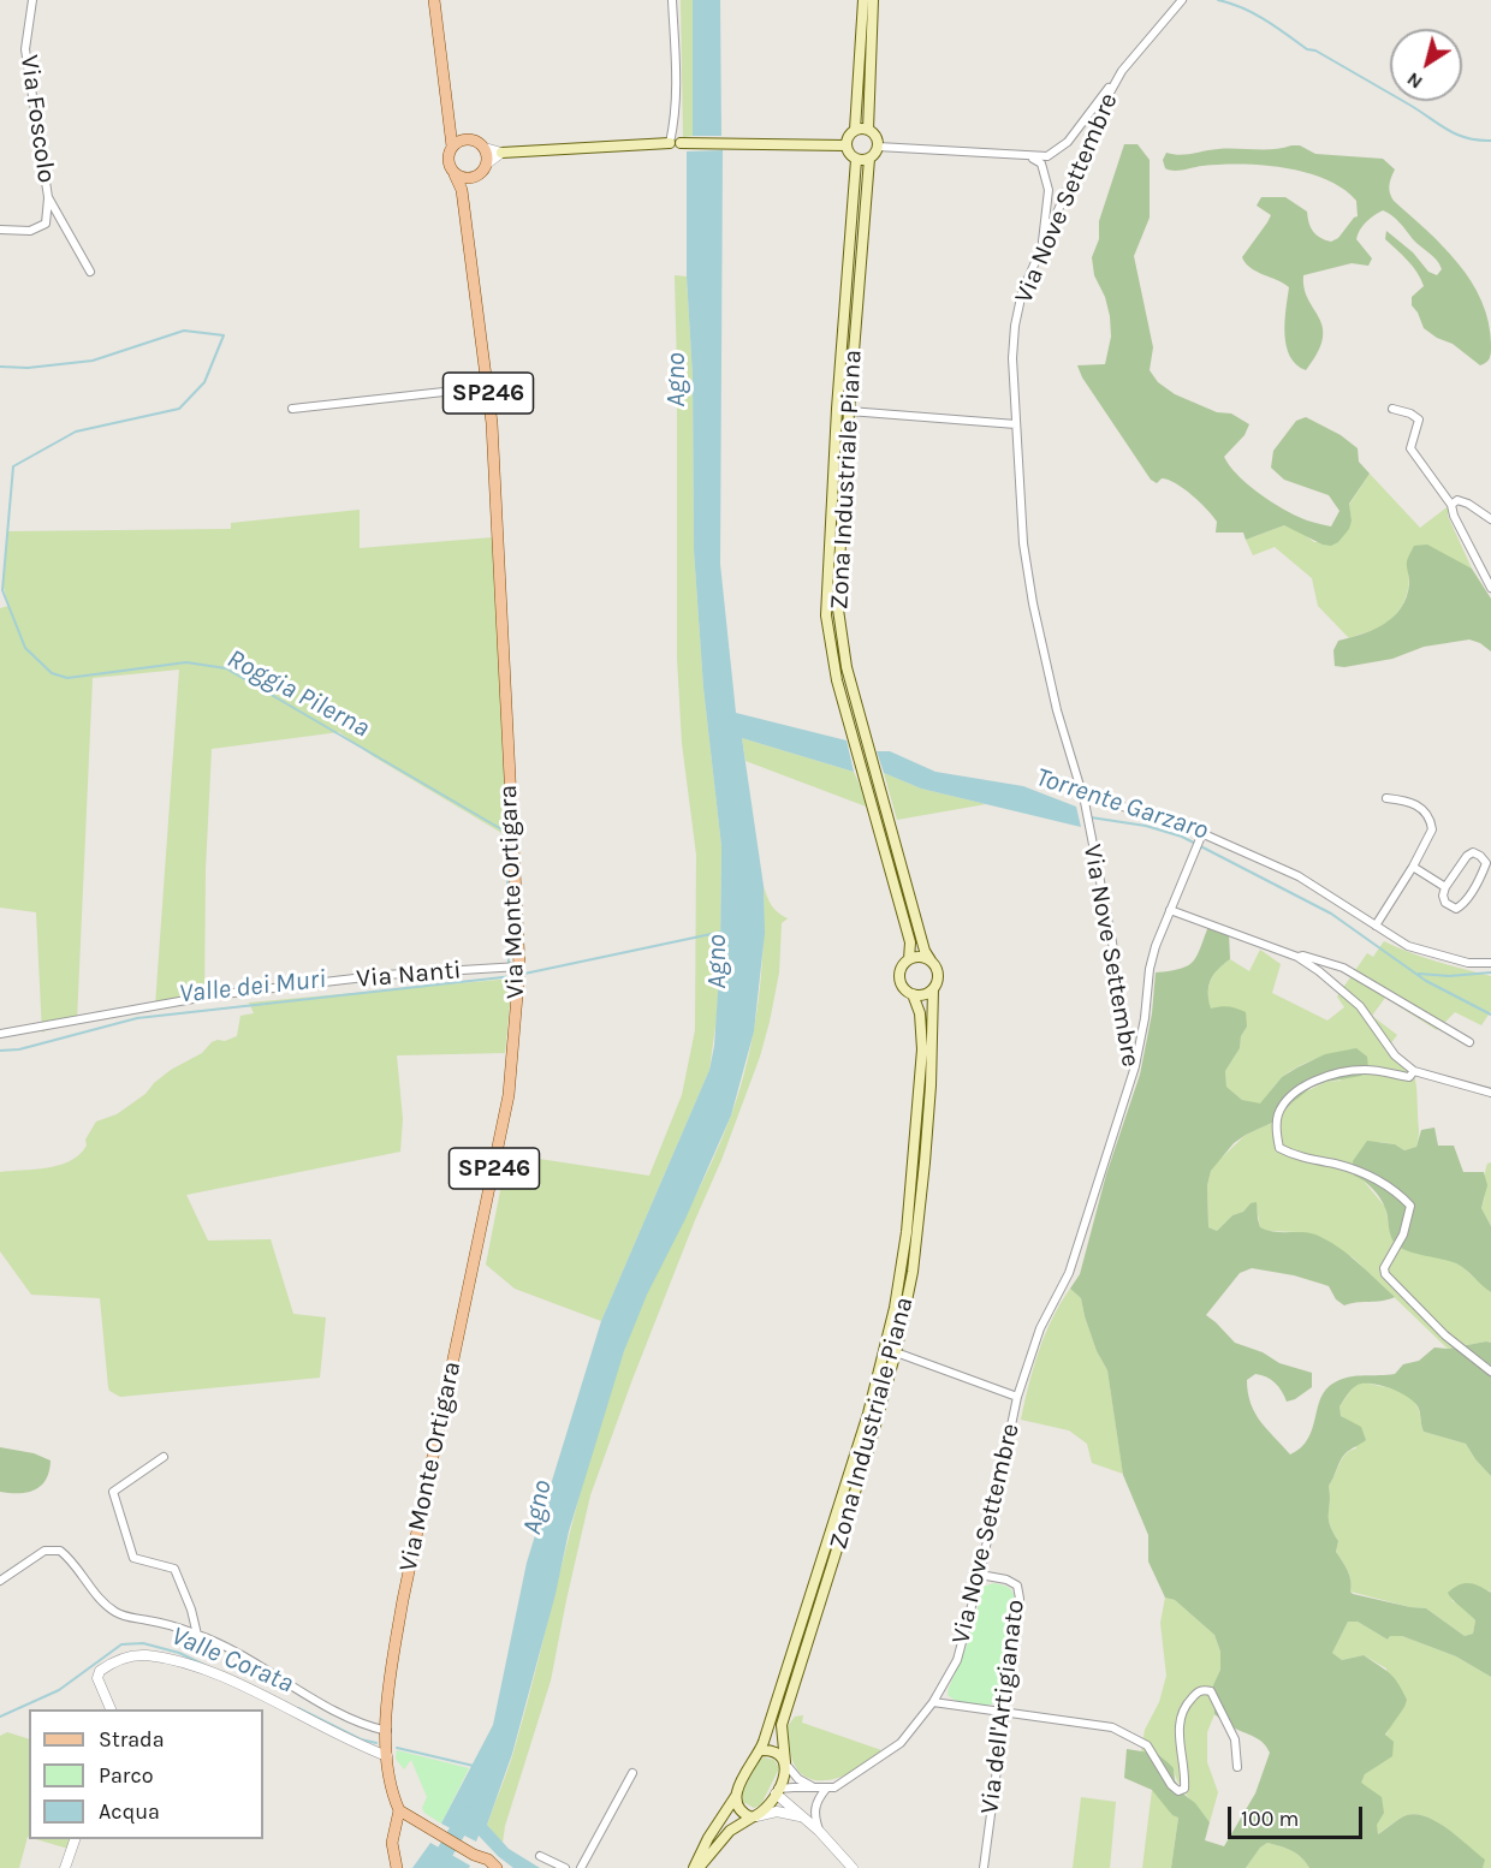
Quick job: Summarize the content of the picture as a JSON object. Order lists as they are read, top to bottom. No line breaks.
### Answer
{"streets":{"main road":["SP246","Zona Industriale Piana","Via Monte Ortigara"],"street":["Via Foscolo","Via Nove Settembre","Via Nanti","Via dell'Artigianato"]},"crossings":[["Via Nove Settembre","Via dell'Artigianato"],["SP246","Via Monte Ortigara"],["Via Monte Ortigara","Via Nanti"]],"water":["Agno","Roggia Pilerna","Torrente Garzaro","Valle dei Muri","Valle Corata"],"legend":["Strada","Parco","Acqua"],"scale_bar":"100 m","north":"bottom left"}
